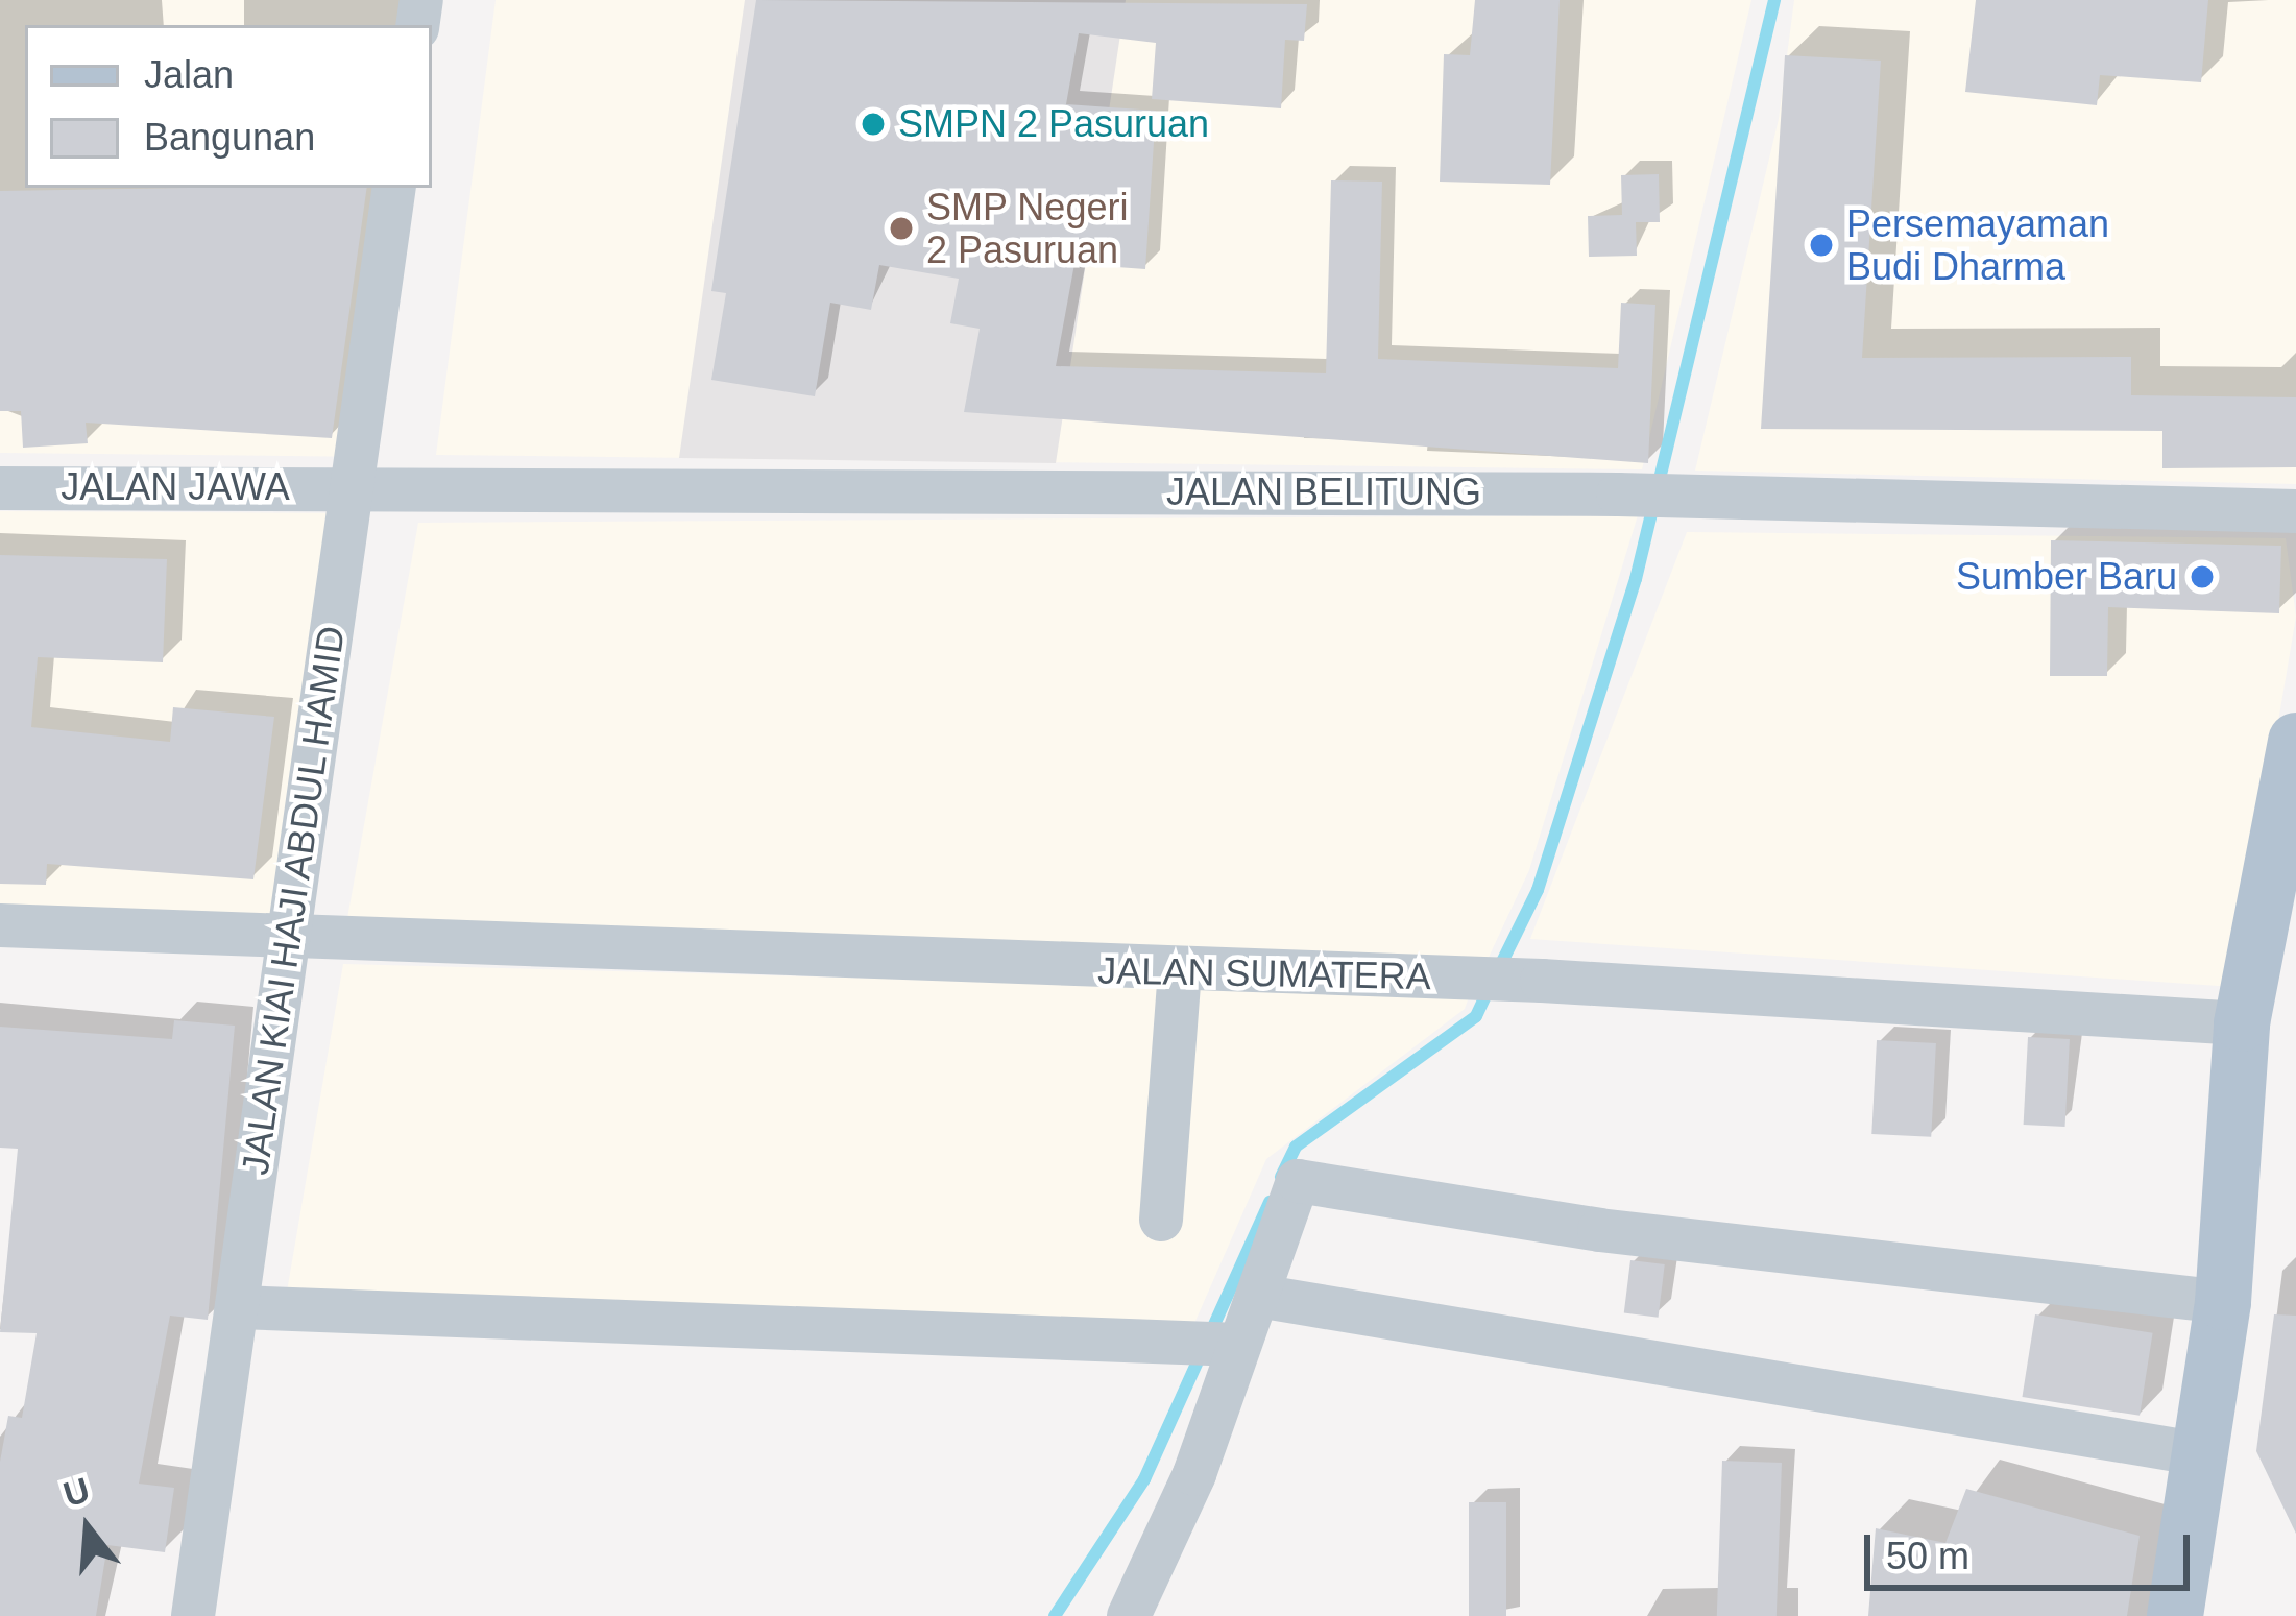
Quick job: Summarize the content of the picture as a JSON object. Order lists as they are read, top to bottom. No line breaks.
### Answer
{"streets":{"street":["JALAN JAWA","JALAN BELITUNG","JALAN KIAI HAJI ABDUL HAMID","JALAN SUMATERA"]},"crossings":[["JALAN JAWA","JALAN BELITUNG"],["JALAN JAWA","JALAN KIAI HAJI ABDUL HAMID"],["JALAN BELITUNG","JALAN KIAI HAJI ABDUL HAMID"],["JALAN KIAI HAJI ABDUL HAMID","JALAN SUMATERA"]],"places":["SMPN 2 Pasuruan","SMP Negeri 2 Pasuruan","Persemayaman Budi Dharma","Sumber Baru"],"legend":["Jalan","Bangunan"],"scale_bar":"50 m","north":"top"}
